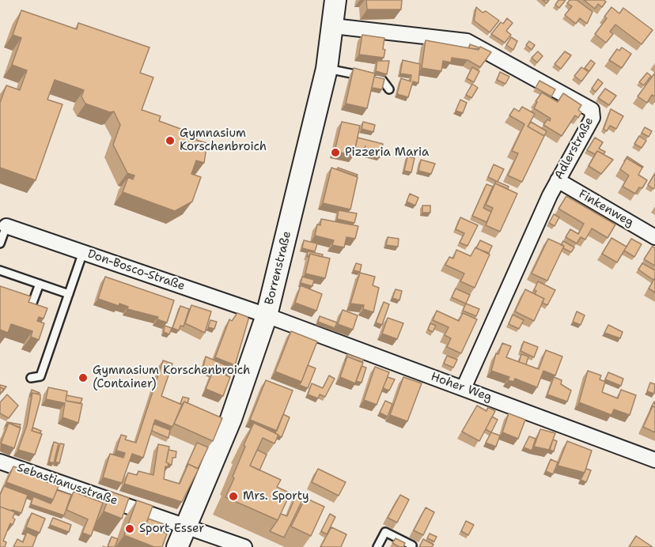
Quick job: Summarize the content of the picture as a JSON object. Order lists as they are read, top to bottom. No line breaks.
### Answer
{"streets":{"main road":["Borrenstraße"],"street":["Adlerstraße","Finkenweg","Don-Bosco-Straße","Hoher Weg","Sebastianusstraße"]},"crossings":[["Adlerstraße","Finkenweg"],["Adlerstraße","Borrenstraße"],["Adlerstraße","Hoher Weg"],["Borrenstraße","Don-Bosco-Straße"],["Borrenstraße","Hoher Weg"],["Borrenstraße","Sebastianusstraße"],["Don-Bosco-Straße","Hoher Weg"]],"places":["Gymnasium Korschenbroich","Pizzeria Maria","Gymnasium Korschenbroich (Container)","Mrs. Sporty","Sport Esser"]}
